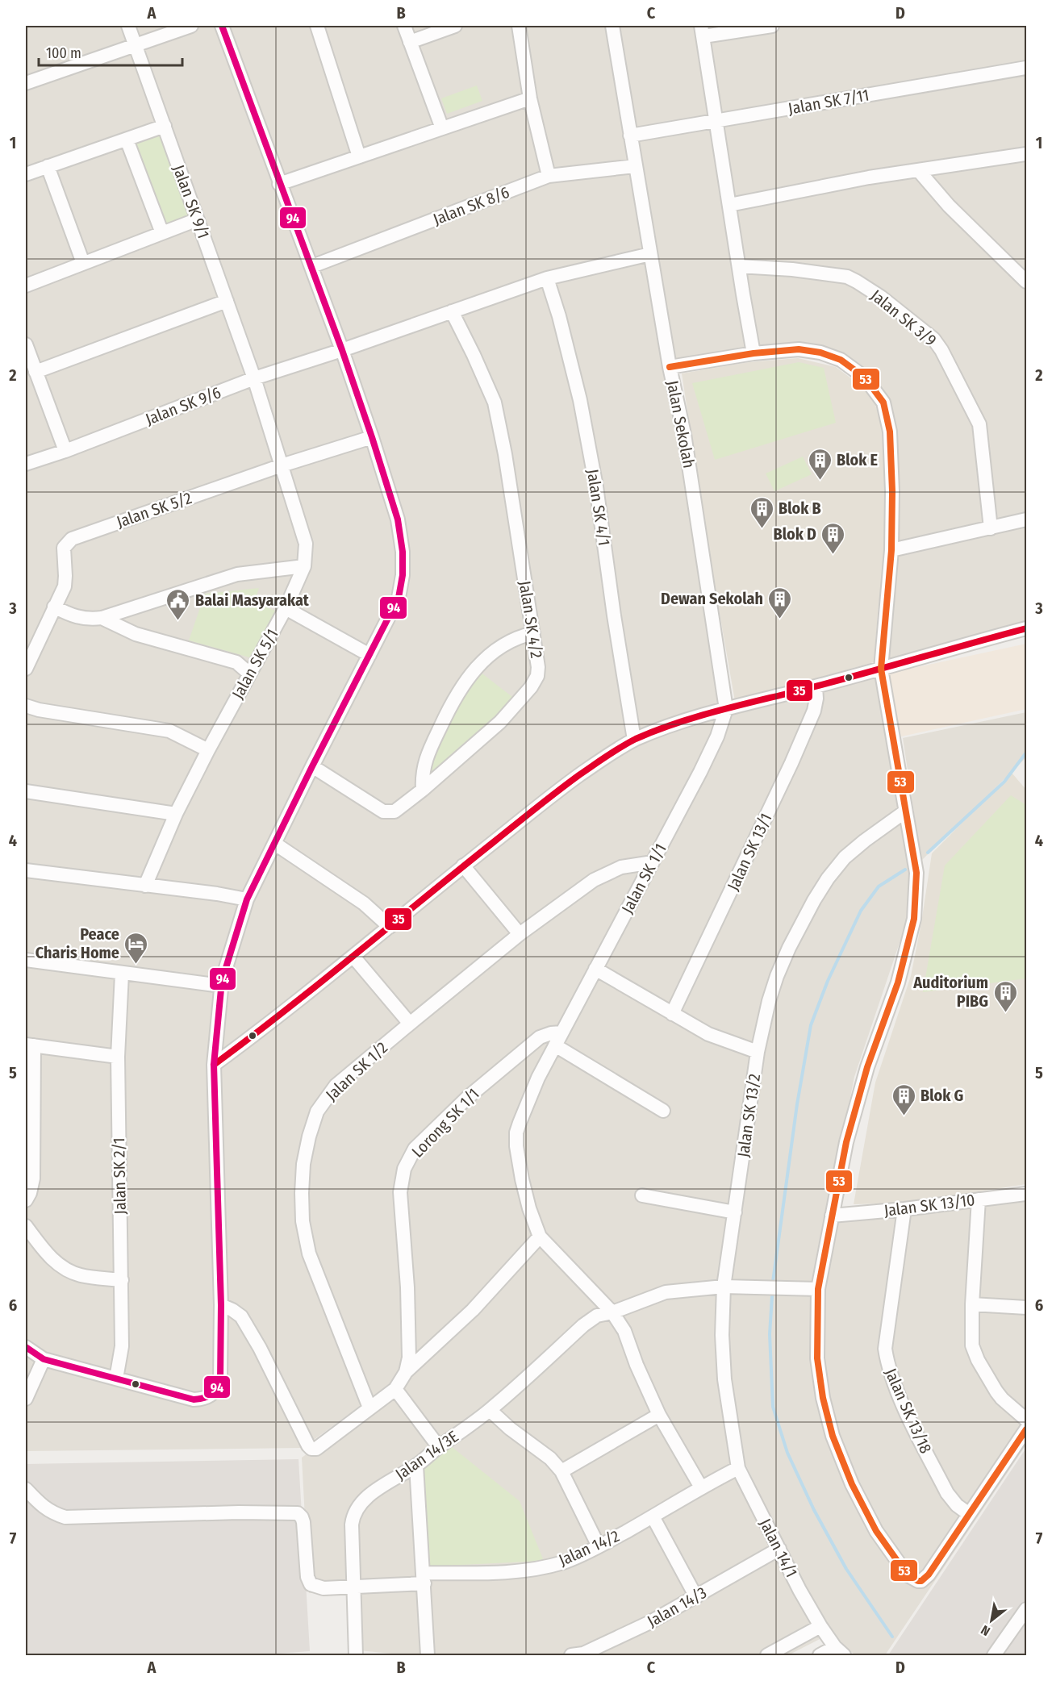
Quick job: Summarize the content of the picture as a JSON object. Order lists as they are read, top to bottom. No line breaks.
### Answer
{"streets":{"street":["Jalan SK 7/11","Jalan SK 9/1","Jalan SK 8/6","Jalan SK 3/9","Jalan SK 9/6","Jalan Sekolah","Jalan SK 4/1","Jalan SK 5/2","Jalan SK 4/2","Jalan SK 5/1","Jalan SK 13/1","Jalan SK 1/1","Jalan SK 1/2","Jalan SK 13/2","Lorong SK 1/1","Jalan SK 2/1","Jalan SK 13/10","Jalan SK 13/18","Jalan 14/3E","Jalan 14/2","Jalan 14/1","Jalan 14/3"]},"crossings":[["Jalan SK 7/11","Jalan Sekolah"],["Jalan SK 9/1","Jalan SK 9/6"],["Jalan SK 9/1","Jalan SK 5/1"],["Jalan SK 8/6","Jalan Sekolah"],["Jalan SK 9/6","Jalan Sekolah"],["Jalan SK 9/6","Jalan SK 4/1"],["Jalan SK 9/6","Jalan SK 4/2"],["Jalan SK 9/6","Jalan SK 5/1"],["Jalan Sekolah","Jalan SK 1/1"],["Jalan SK 5/2","Jalan SK 5/1"],["Jalan SK 1/1","Jalan SK 1/2"],["Jalan SK 1/1","Lorong SK 1/1"],["Jalan SK 1/1","Jalan 14/3E"],["Jalan SK 1/1","Jalan 14/2"],["Jalan SK 13/2","Jalan 14/3E"],["Jalan SK 13/2","Jalan 14/2"],["Jalan SK 13/2","Jalan 14/1"],["Jalan SK 13/10","Jalan SK 13/18"],["Jalan 14/3E","Jalan 14/2"],["Jalan 14/2","Jalan 14/1"],["Jalan 14/1","Jalan 14/3"]],"places":{"building":["Blok E","Blok B","Blok D","Dewan Sekolah","Auditorium PIBG","Blok G"],"public building":["Balai Masyarakat"],"hotel":["Peace Charis Home"]},"lines":["transit line 94","transit line 53","transit line 35"],"scale_bar":"100 m","north":"bottom left","grid":{"columns":["A","B","C","D"],"rows":["1","2","3","4","5","6","7"]}}
